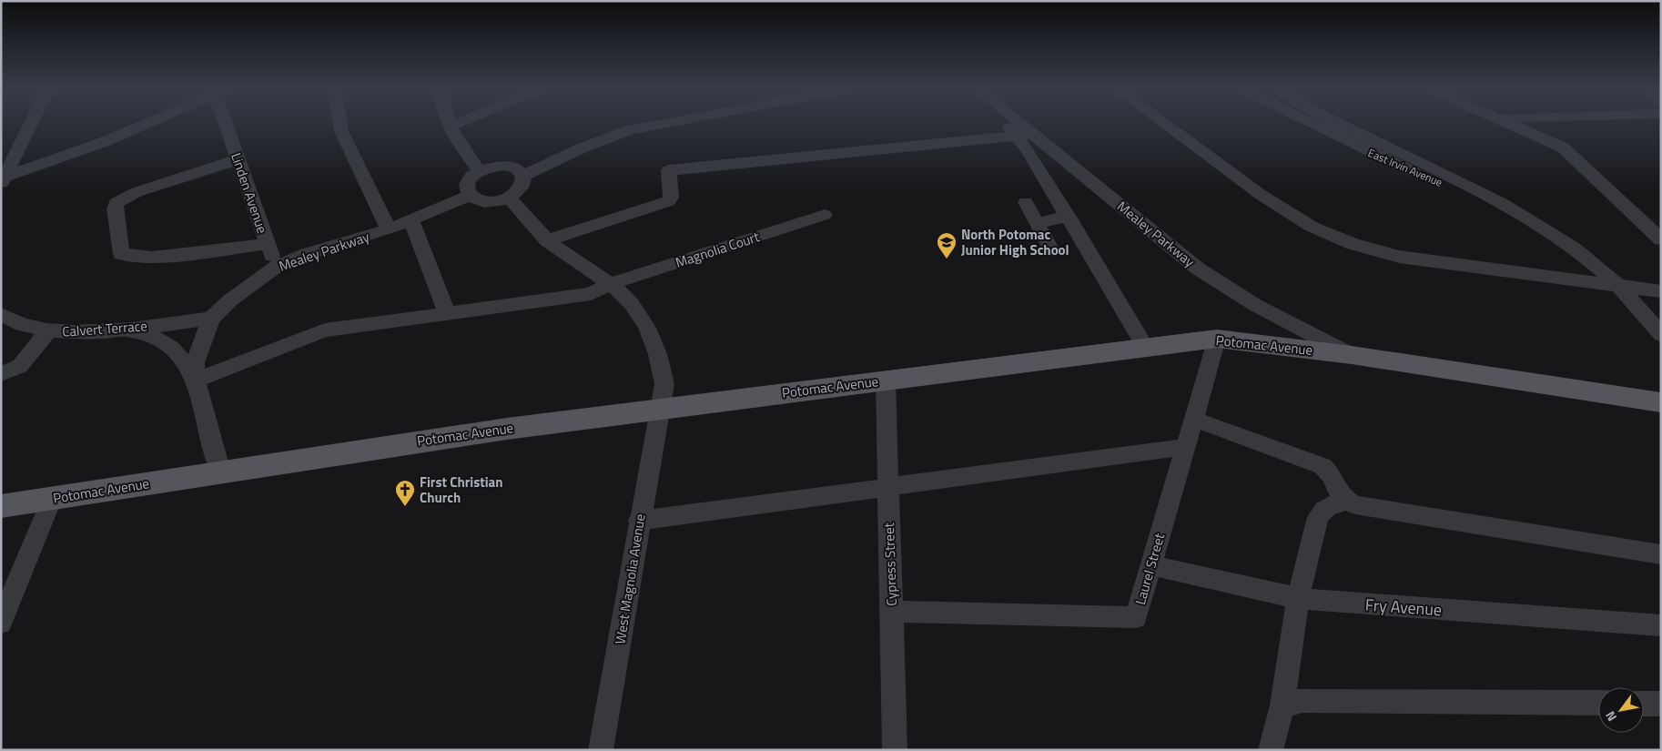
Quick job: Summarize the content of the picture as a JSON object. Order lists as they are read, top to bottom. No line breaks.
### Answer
{"streets":{"main road":["Potomac Avenue"],"street":["East Irvin Avenue","Linden Avenue","Mealey Parkway","Magnolia Court","Calvert Terrace","Cypress Street","Laurel Street","West Magnolia Avenue","Fry Avenue"]},"crossings":[["Linden Avenue","Mealey Parkway"],["Mealey Parkway","Magnolia Court"],["Mealey Parkway","Calvert Terrace"],["Mealey Parkway","Potomac Avenue"],["Mealey Parkway","West Magnolia Avenue"],["Magnolia Court","West Magnolia Avenue"],["Potomac Avenue","Cypress Street"],["Potomac Avenue","Laurel Street"],["Potomac Avenue","West Magnolia Avenue"],["Cypress Street","Laurel Street"],["Laurel Street","Fry Avenue"]],"places":{"school or university":["North Potomac Junior High School"],"church":["First Christian Church"]},"north":"bottom left"}
